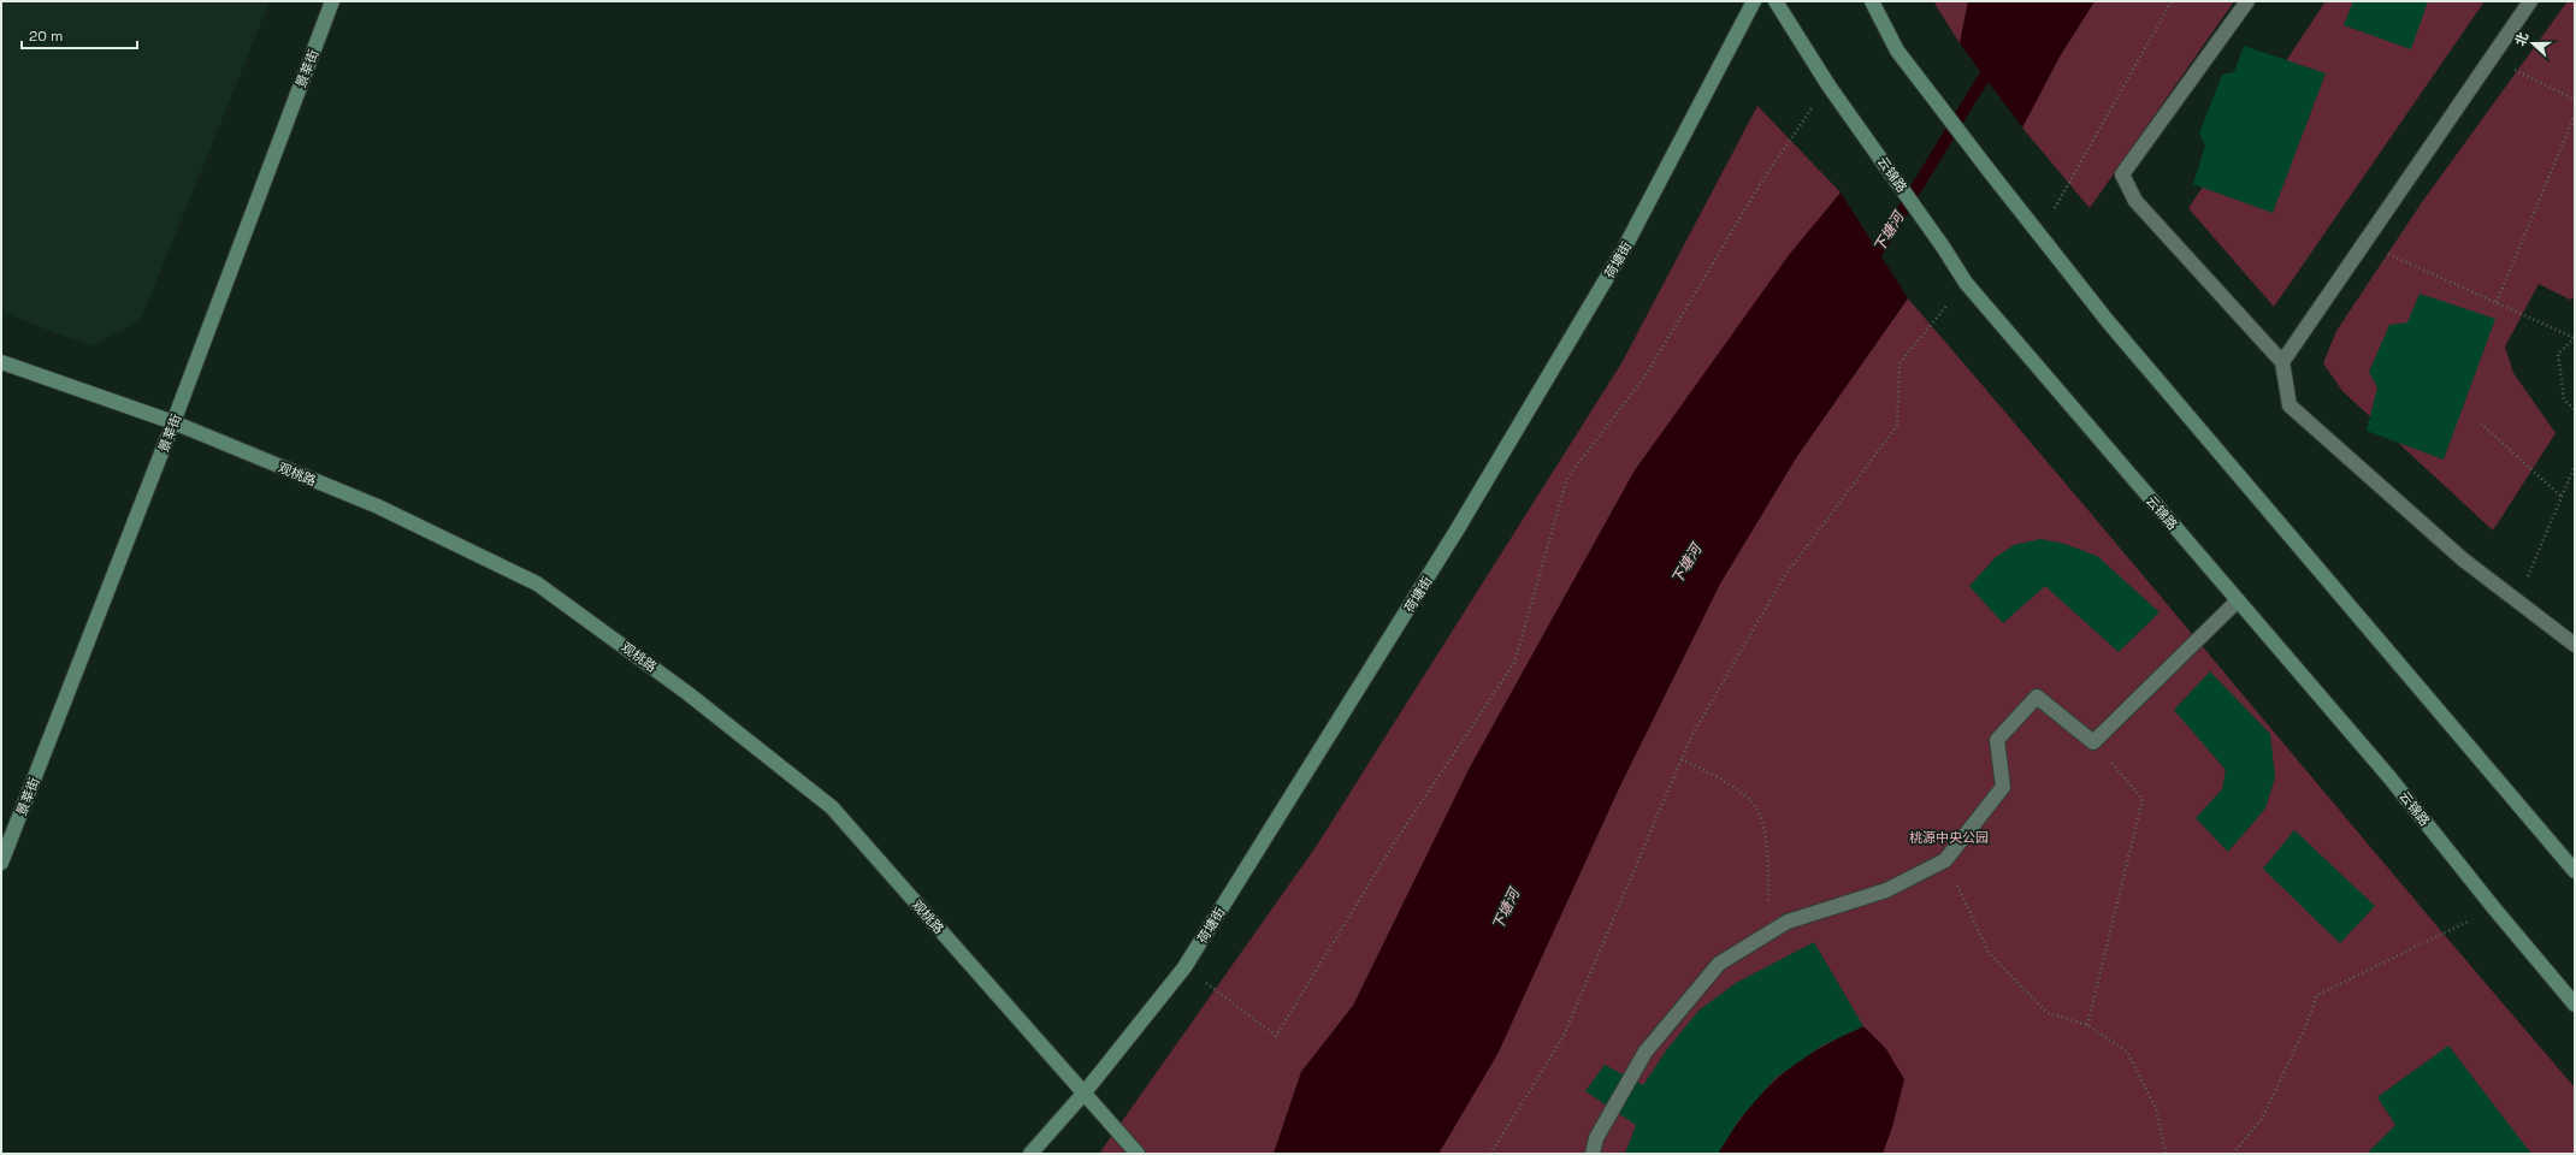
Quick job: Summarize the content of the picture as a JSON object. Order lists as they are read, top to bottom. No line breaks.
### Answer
{"streets":{"street":["景莘街","云锦路","荷塘街","观桃路"]},"crossings":[["景莘街","观桃路"],["荷塘街","观桃路"]],"water":["下塘河"],"parks":["桃源中央公园"],"scale_bar":"20 m","north":"left"}
